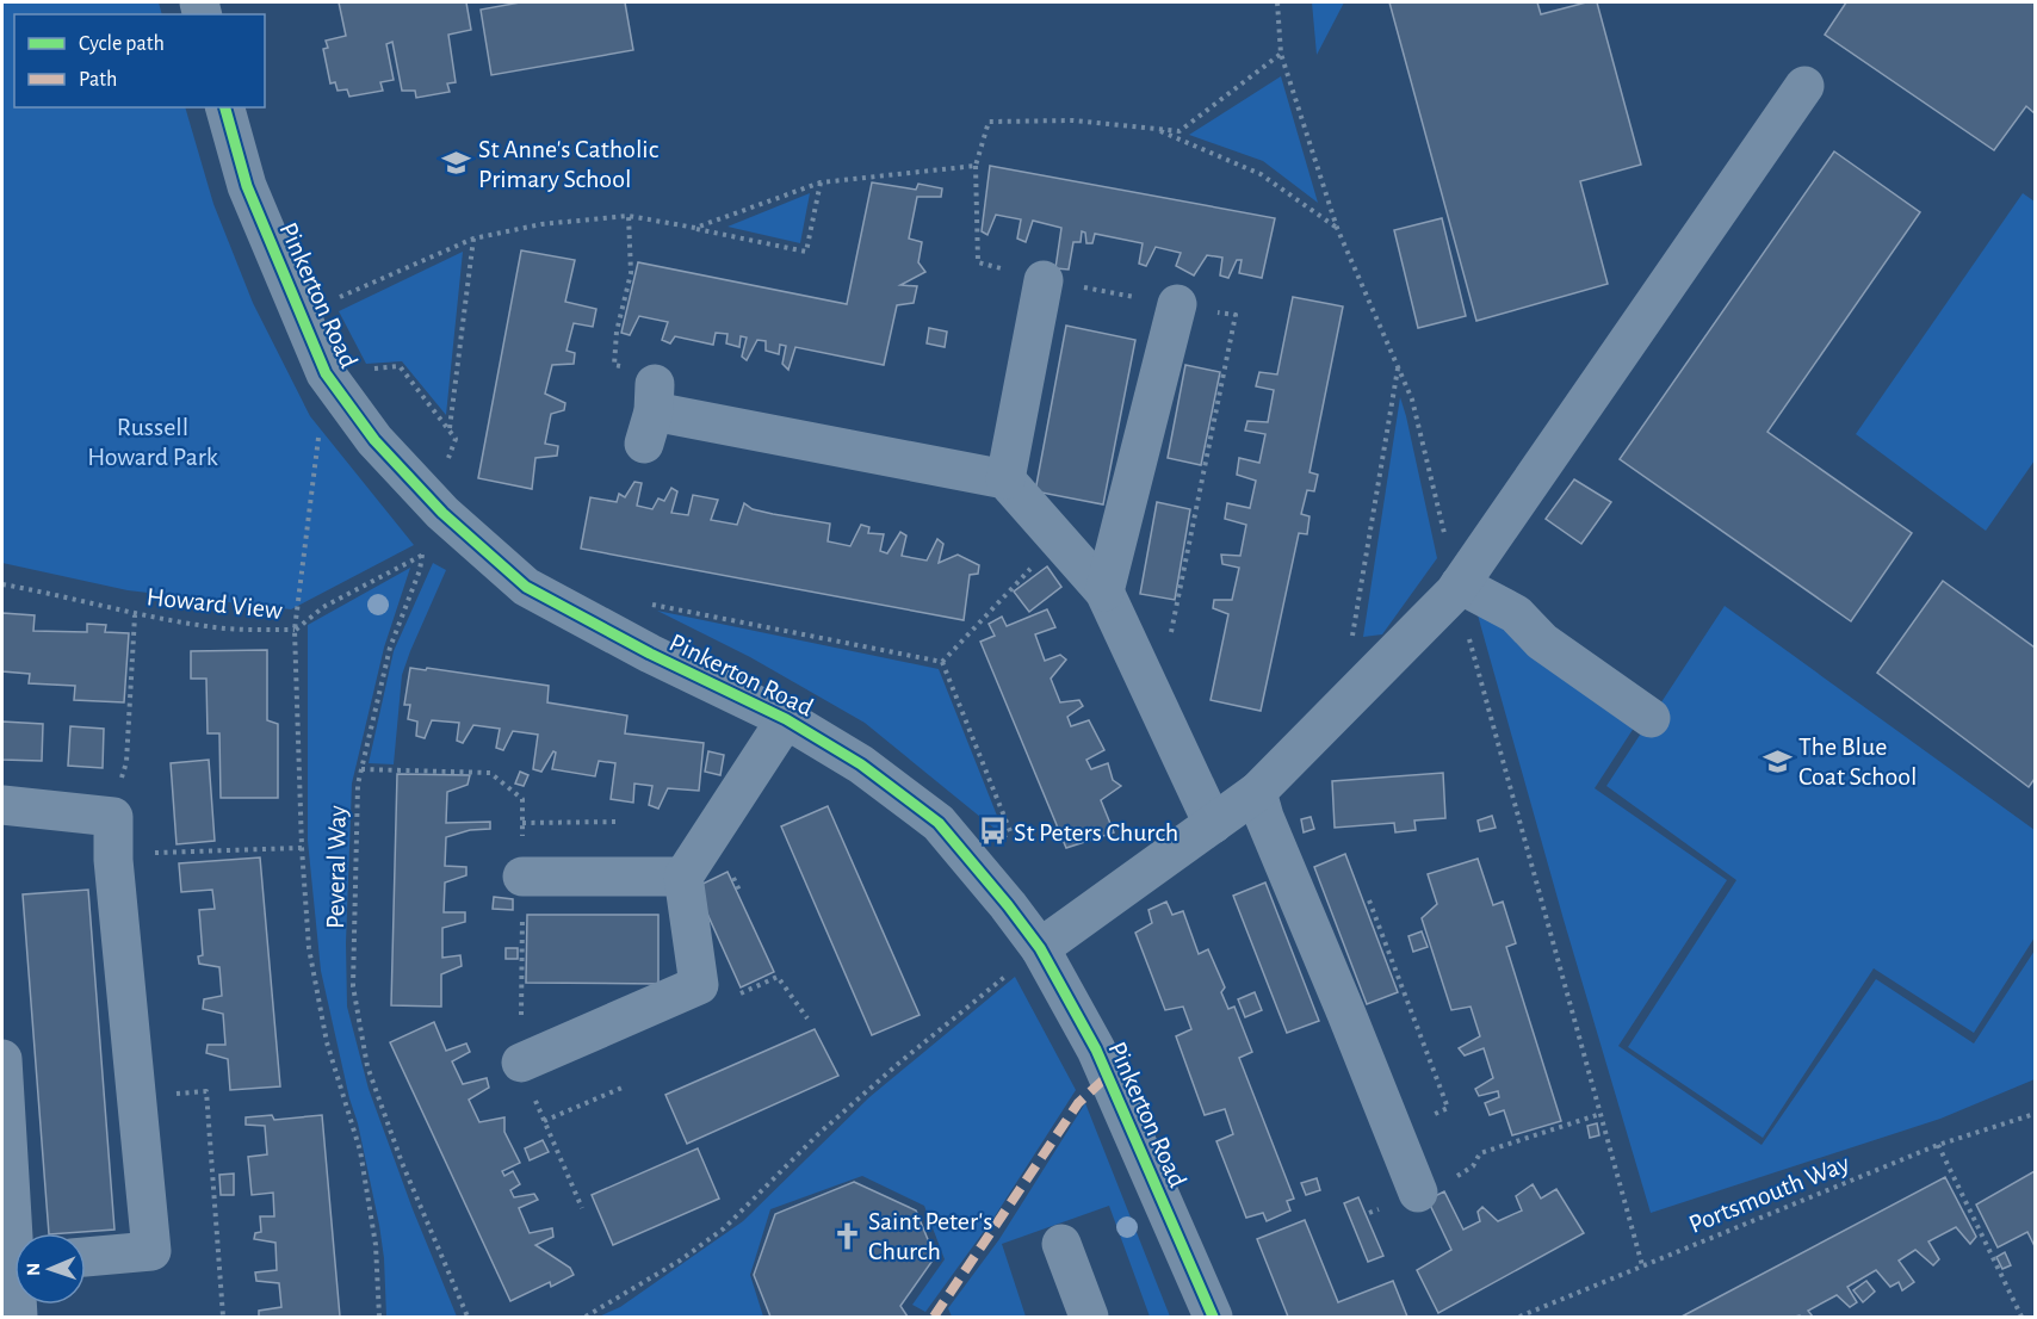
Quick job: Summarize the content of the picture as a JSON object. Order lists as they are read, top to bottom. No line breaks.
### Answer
{"streets":{"street":["Pinkerton Road"],"path":["Howard View","Peveral Way","Portsmouth Way"]},"crossings":[["Howard View","Peveral Way"]],"parks":["Russell Howard Park"],"places":{"school or university":["St Anne's Catholic Primary School","The Blue Coat School"],"bus stop":["St Peters Church"],"church":["Saint Peter's Church"]},"legend":["Cycle path","Path"],"north":"left"}
